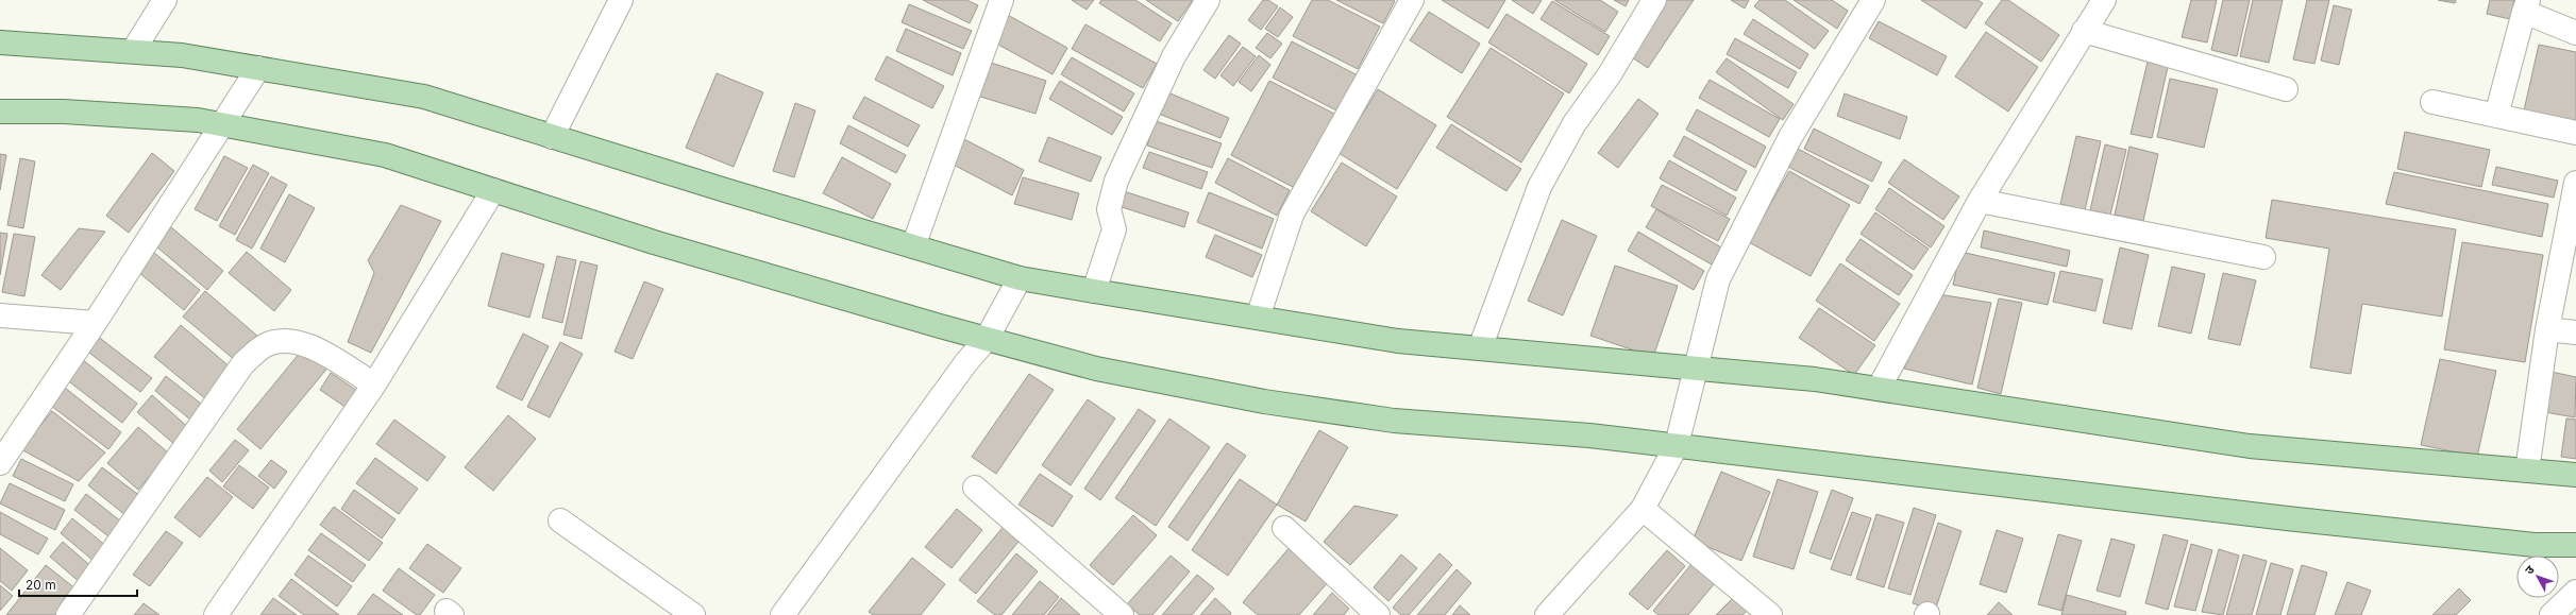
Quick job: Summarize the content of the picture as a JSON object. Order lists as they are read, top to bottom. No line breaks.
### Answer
{"scale_bar":"20 m","north":"top left"}
